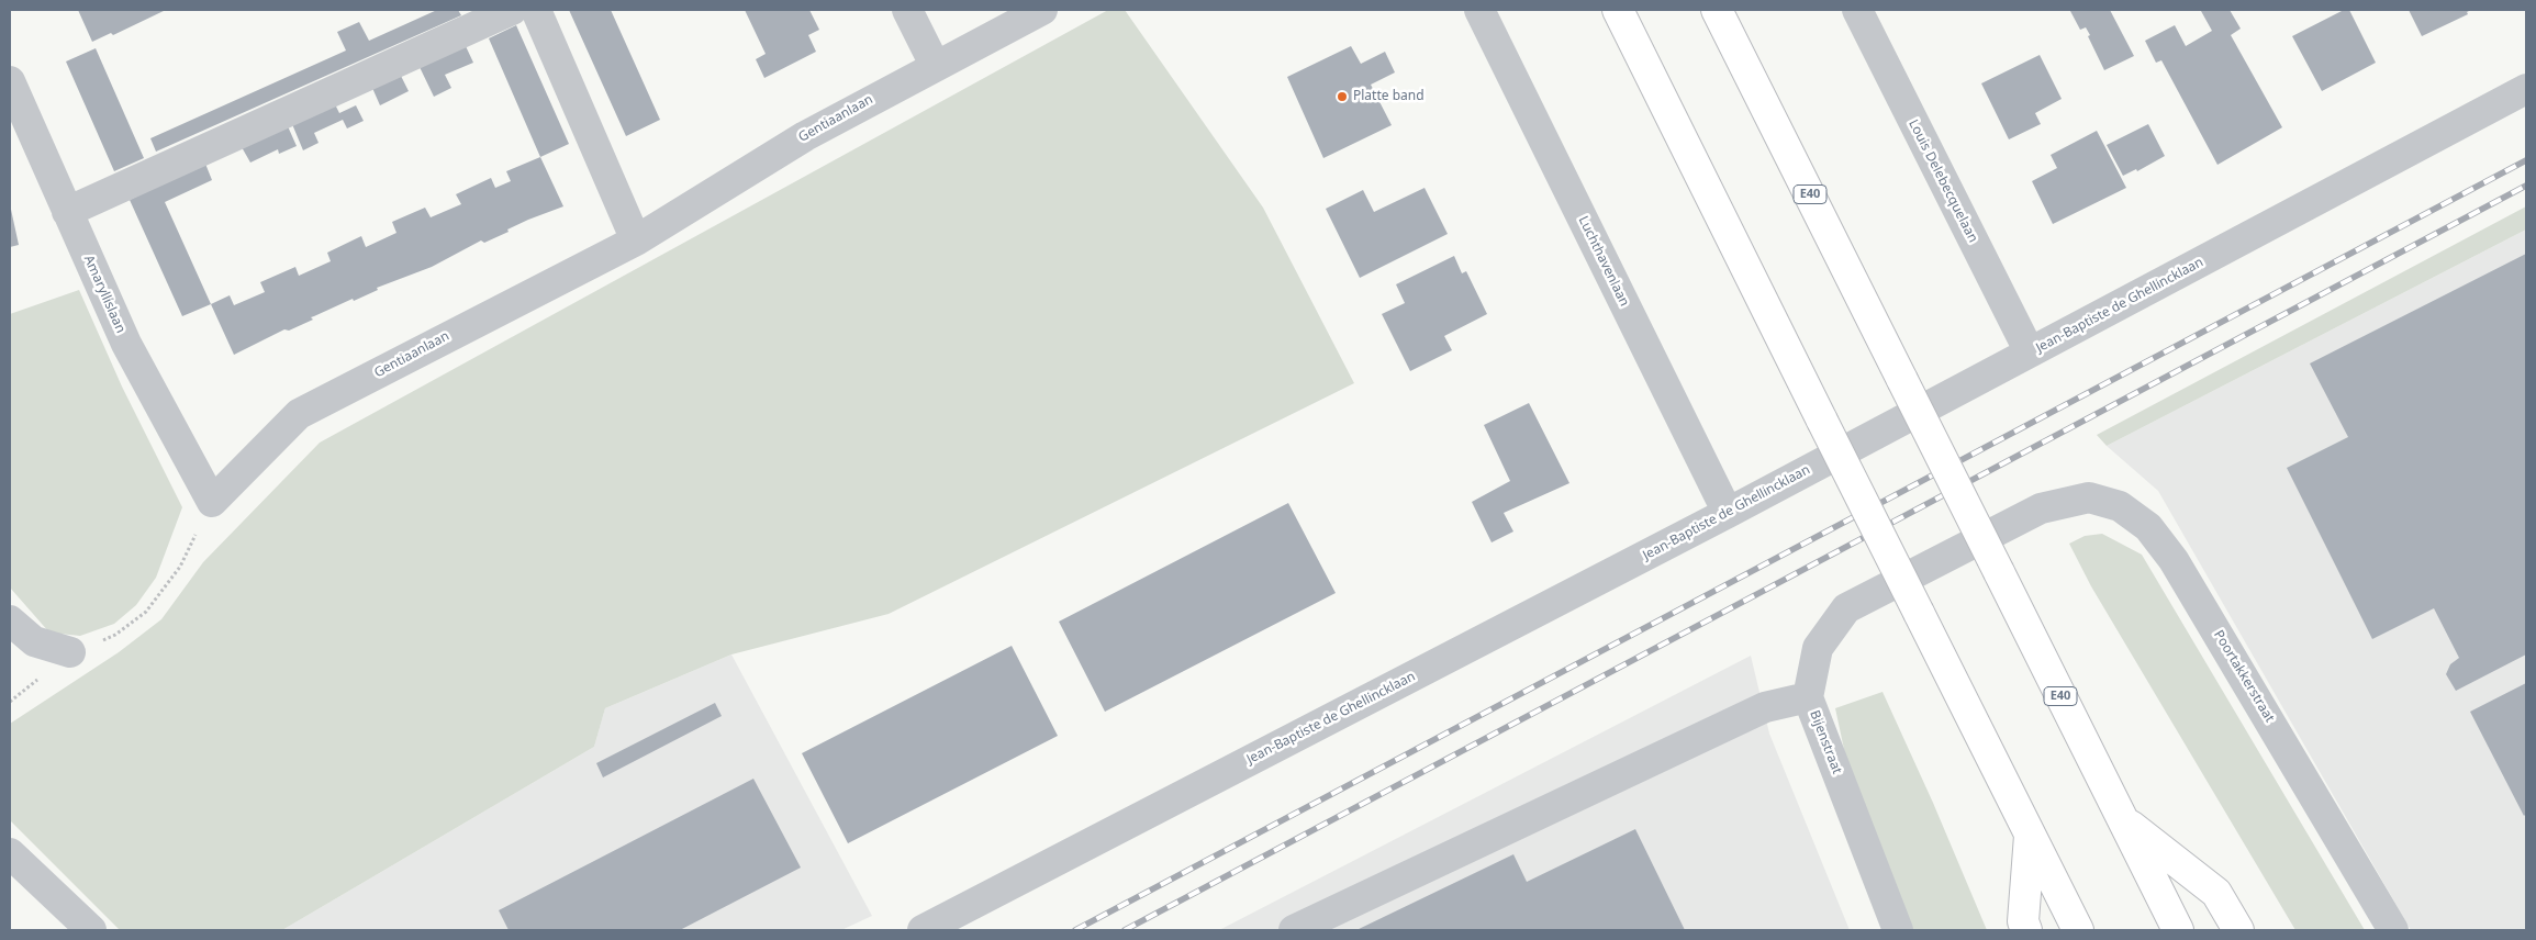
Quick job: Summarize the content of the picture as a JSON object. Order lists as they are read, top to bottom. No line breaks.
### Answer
{"streets":{"highway":["E40"],"street":["Gentiaanlaan","Louis Delebecquelaan","Luchthavenlaan","Amaryllislaan","Jean-Baptiste de Ghellincklaan","Poortakkerstraat","Bijenstraat"]},"crossings":[["Gentiaanlaan","Amaryllislaan"],["Louis Delebecquelaan","Jean-Baptiste de Ghellincklaan"],["Luchthavenlaan","Jean-Baptiste de Ghellincklaan"],["Poortakkerstraat","Bijenstraat"]],"places":["Platte band"]}
